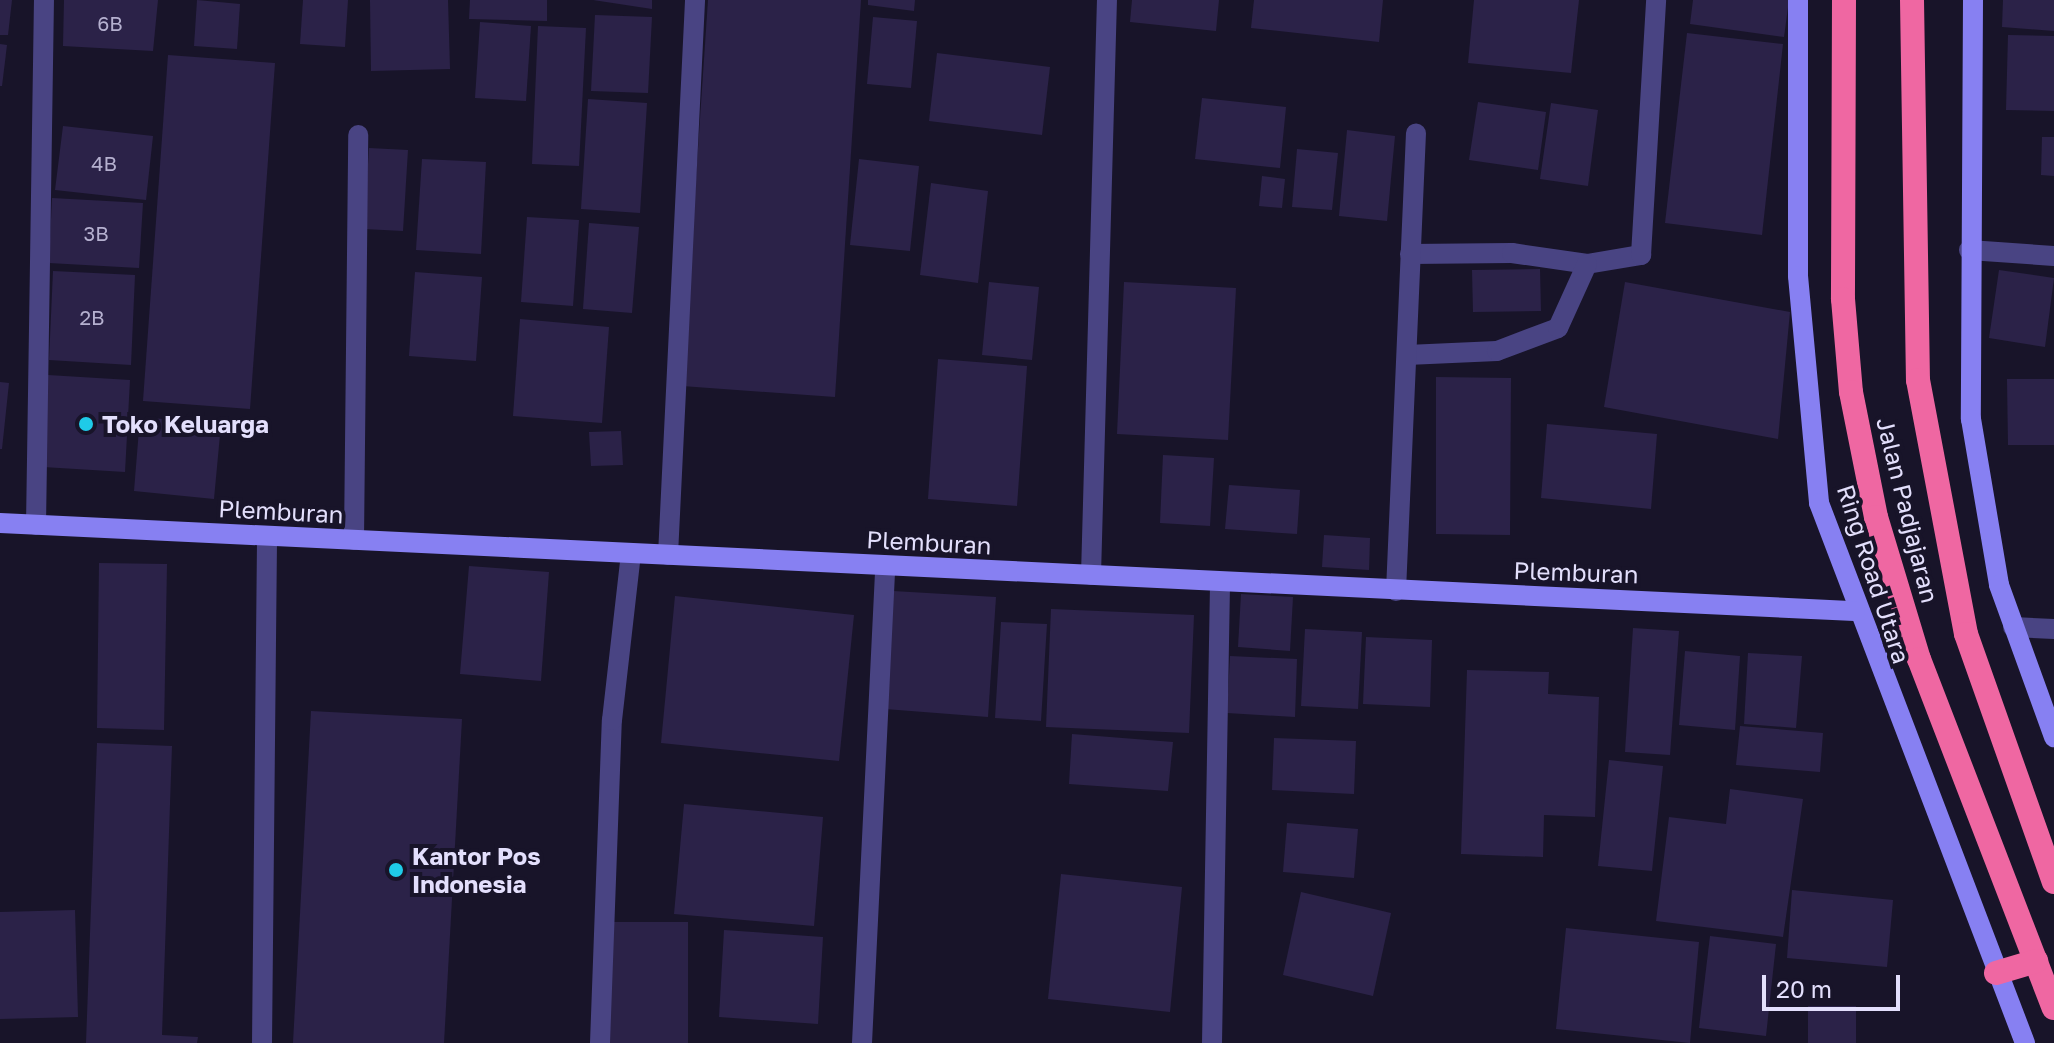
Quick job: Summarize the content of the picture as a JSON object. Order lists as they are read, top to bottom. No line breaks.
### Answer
{"streets":{"highway":["Jalan Padjajaran"],"street":["Plemburan","Ring Road Utara"]},"crossings":[["Plemburan","Ring Road Utara"]],"places":["Toko Keluarga","Kantor Pos Indonesia"],"house_numbers":["6B","4B","3B","2B"],"scale_bar":"20 m"}
